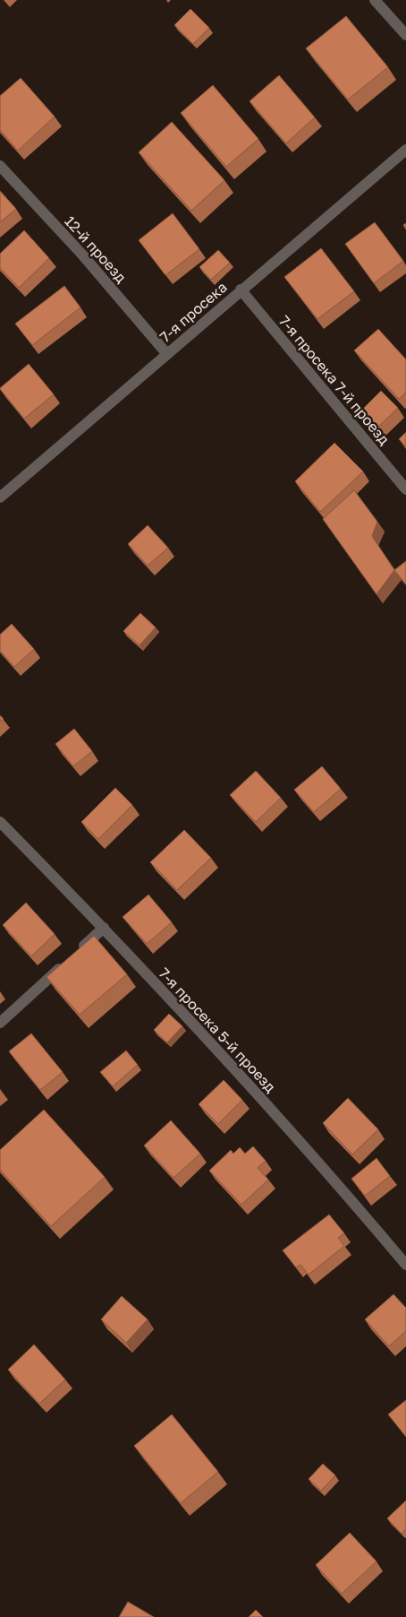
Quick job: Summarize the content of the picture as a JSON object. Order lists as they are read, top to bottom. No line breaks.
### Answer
{"streets":{"street":["12-й проезд","7-я просека","7-я просека 7-й проезд","7-я просека 5-й проезд"]},"crossings":[["12-й проезд","7-я просека"],["7-я просека","7-я просека 7-й проезд"]]}
